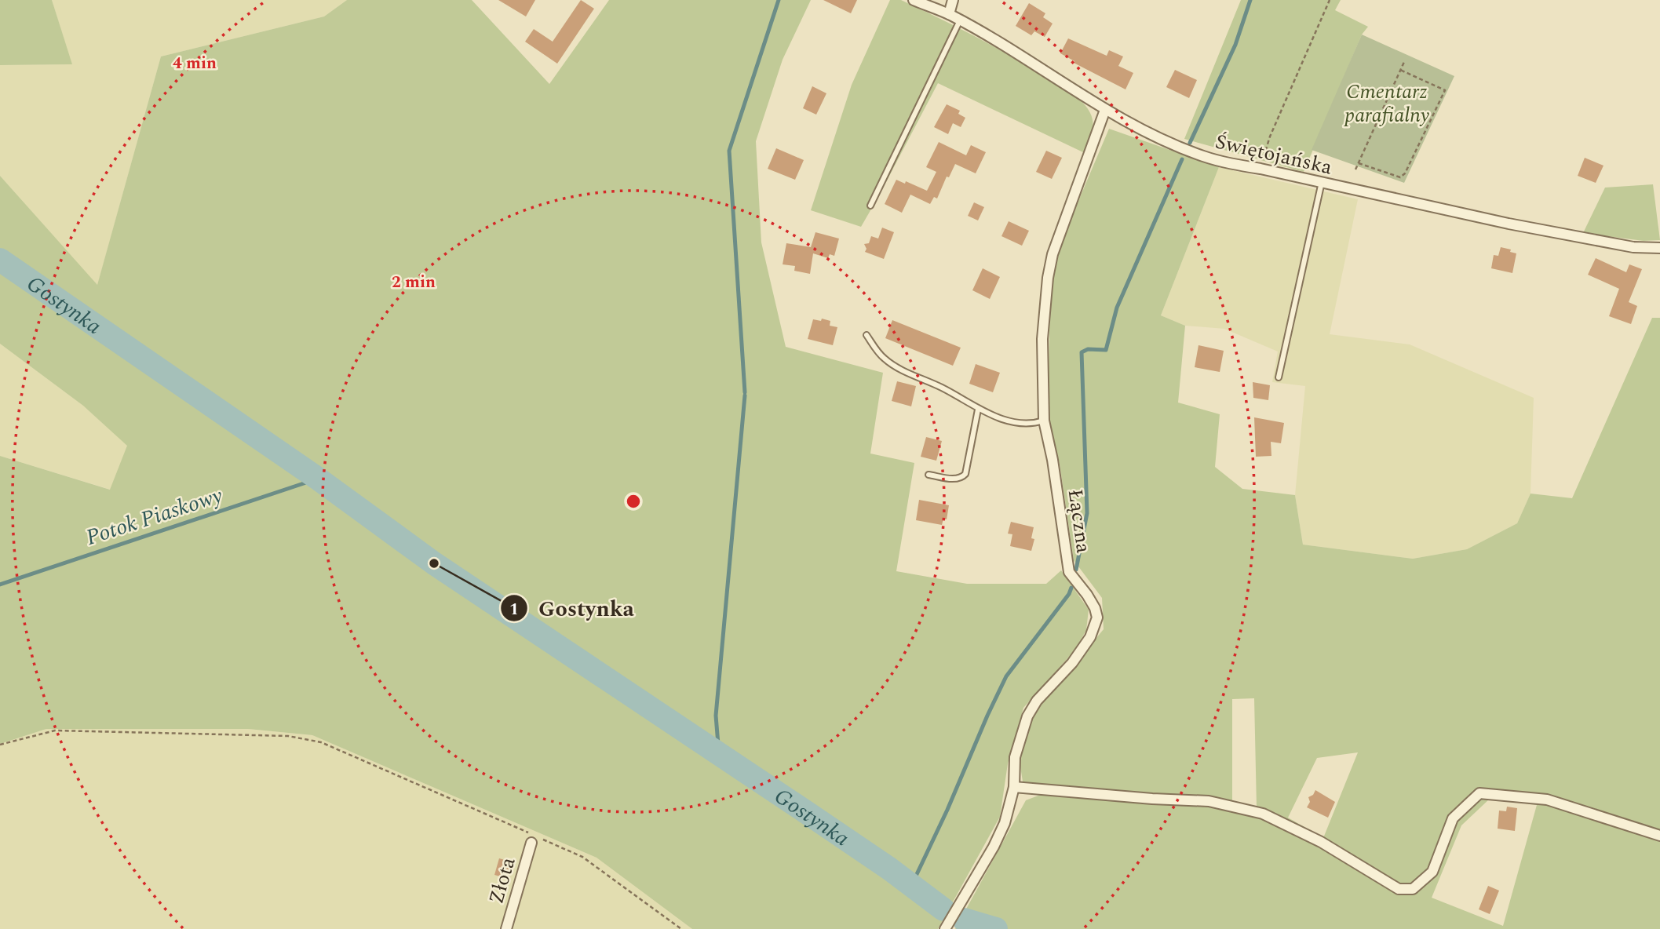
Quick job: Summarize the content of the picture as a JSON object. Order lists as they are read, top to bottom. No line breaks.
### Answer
{"streets":{"street":["Świętojańska","Łączna","Złota"]},"crossings":[["Świętojańska","Łączna"]],"water":["Gostynka","Potok Piaskowy"],"parks":["Cmentarz parafialny"],"places":["Gostynka"],"rings":["4 min","2 min"]}
